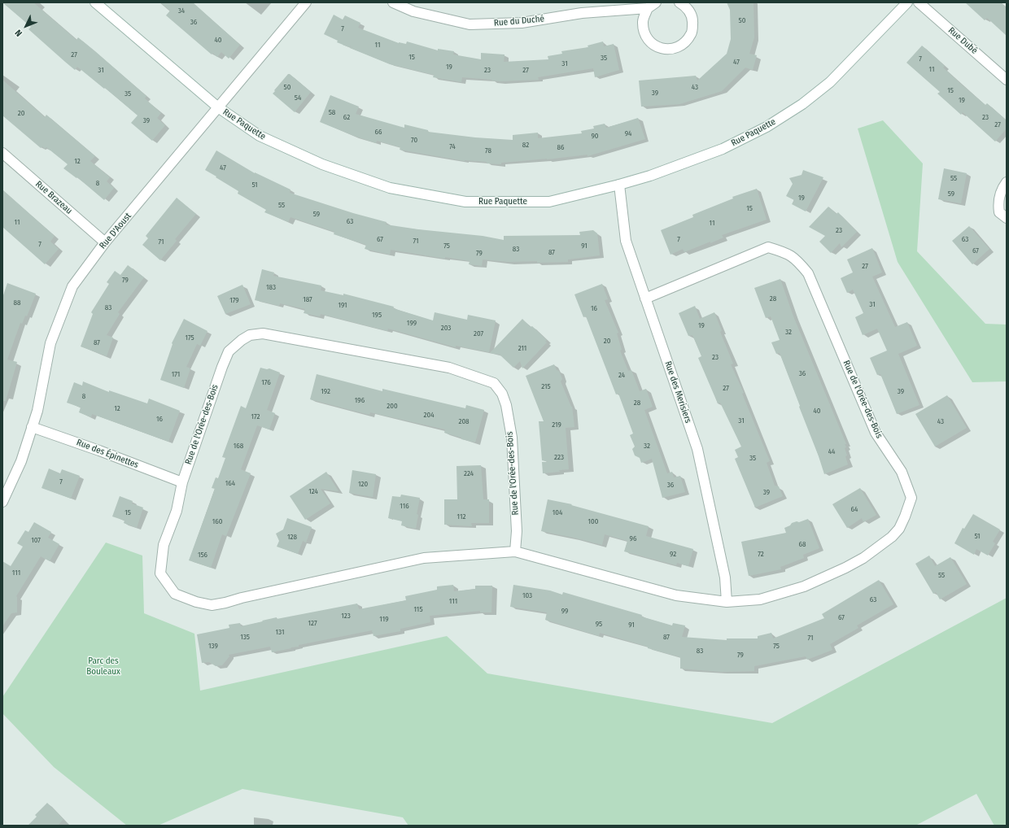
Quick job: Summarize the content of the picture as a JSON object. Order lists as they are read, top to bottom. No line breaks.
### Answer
{"streets":{"street":["Rue du Duché","Rue Dubé","Rue Paquette","Rue Brazeau","Rue D'Aoust","Rue des Merisiers","Rue de l'Orée-des-Bois","Rue des Épinettes"]},"crossings":[["Rue Paquette","Rue D'Aoust"],["Rue Paquette","Rue des Merisiers"],["Rue Brazeau","Rue D'Aoust"],["Rue D'Aoust","Rue des Épinettes"],["Rue des Merisiers","Rue de l'Orée-des-Bois"],["Rue de l'Orée-des-Bois","Rue des Épinettes"]],"parks":["Parc des Bouleaux"],"house_numbers":["34","50","36","7","40","11","27","15","35","7","47","31","19","11","31","23","27","50","43","15","39","35","54","19","58","20","62","23","39","27","66","94","90","70","82","74","86","78","12","47","55","8","51","59","19","55","15","59","63","11","11","23","67","7","63","71","71","7","75","91","83","67","87","79","27","79","183","28","187","179","88","31","191","83","16","195","199","19","203","32","207","175","20","87","211","23","36","171","24","176","215","27","192","39","8","196","28","200","12","40","204","172","16","31","208","43","219","168","32","44","223","35","224","7","164","120","36","124","39","116","64","15","104","112","160","100","51","128","96","107","68","92","72","156","111","55","103","63","111","115","99","123","67","119","127","95","91","131","135","87","71","139","75","83","79"],"north":"bottom left"}
